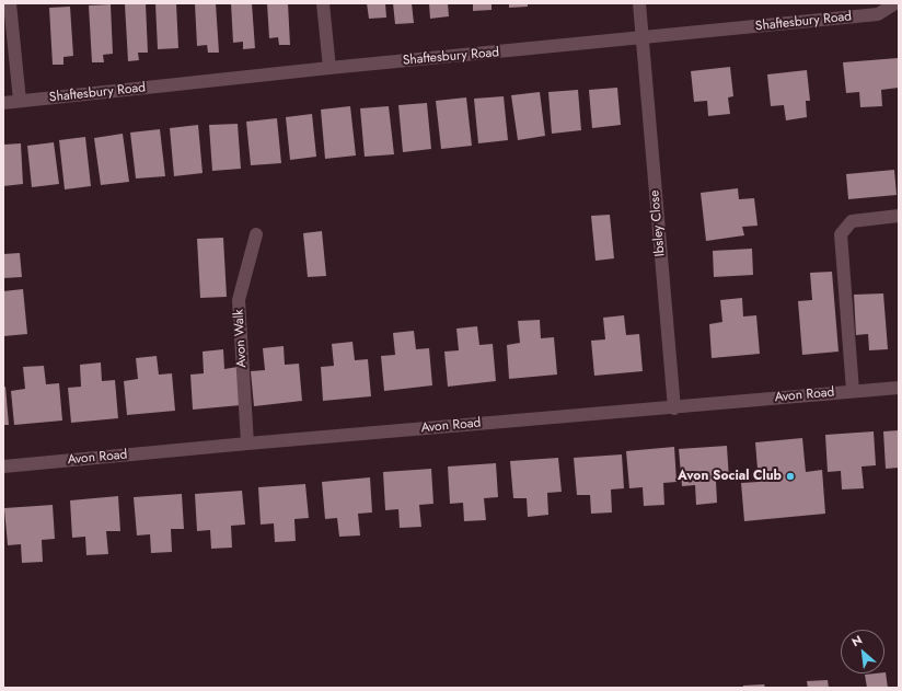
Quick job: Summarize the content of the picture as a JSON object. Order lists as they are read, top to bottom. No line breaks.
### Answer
{"streets":{"street":["Shaftesbury Road","Ibsley Close","Avon Walk","Avon Road"]},"crossings":[["Shaftesbury Road","Ibsley Close"],["Ibsley Close","Avon Road"],["Avon Walk","Avon Road"]],"places":["Avon Social Club"],"north":"top left"}
